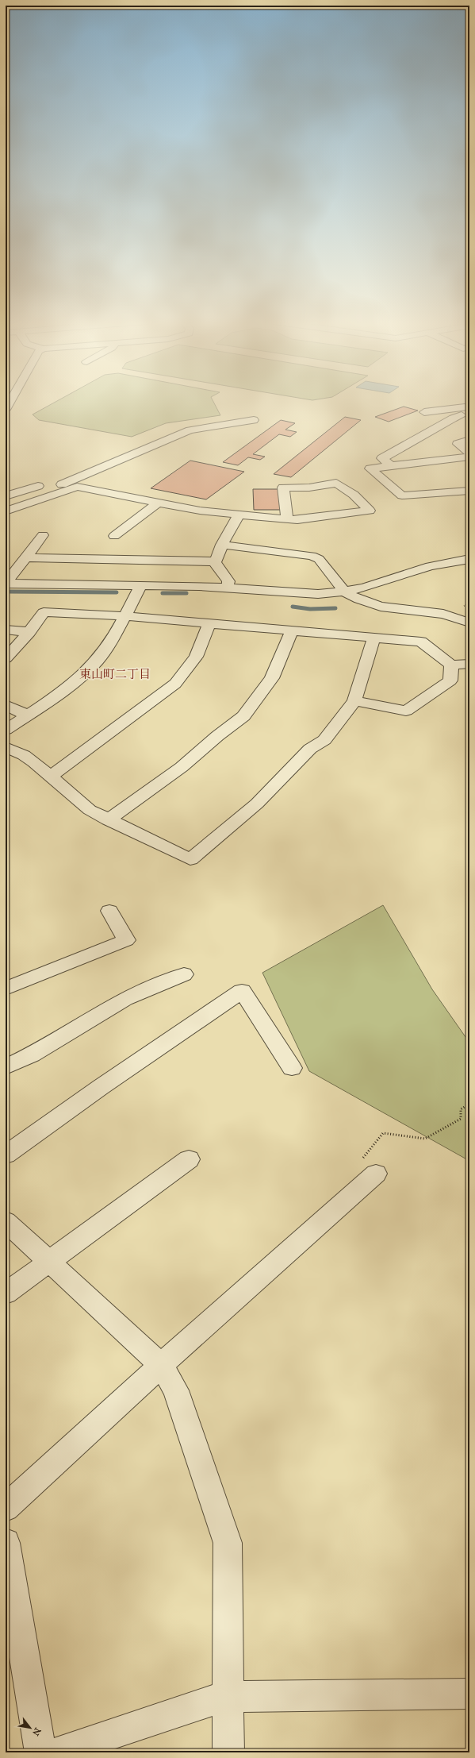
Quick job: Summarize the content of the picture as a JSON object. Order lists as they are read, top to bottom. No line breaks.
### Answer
{"districts":["東山町二丁目"],"north":"bottom right"}
